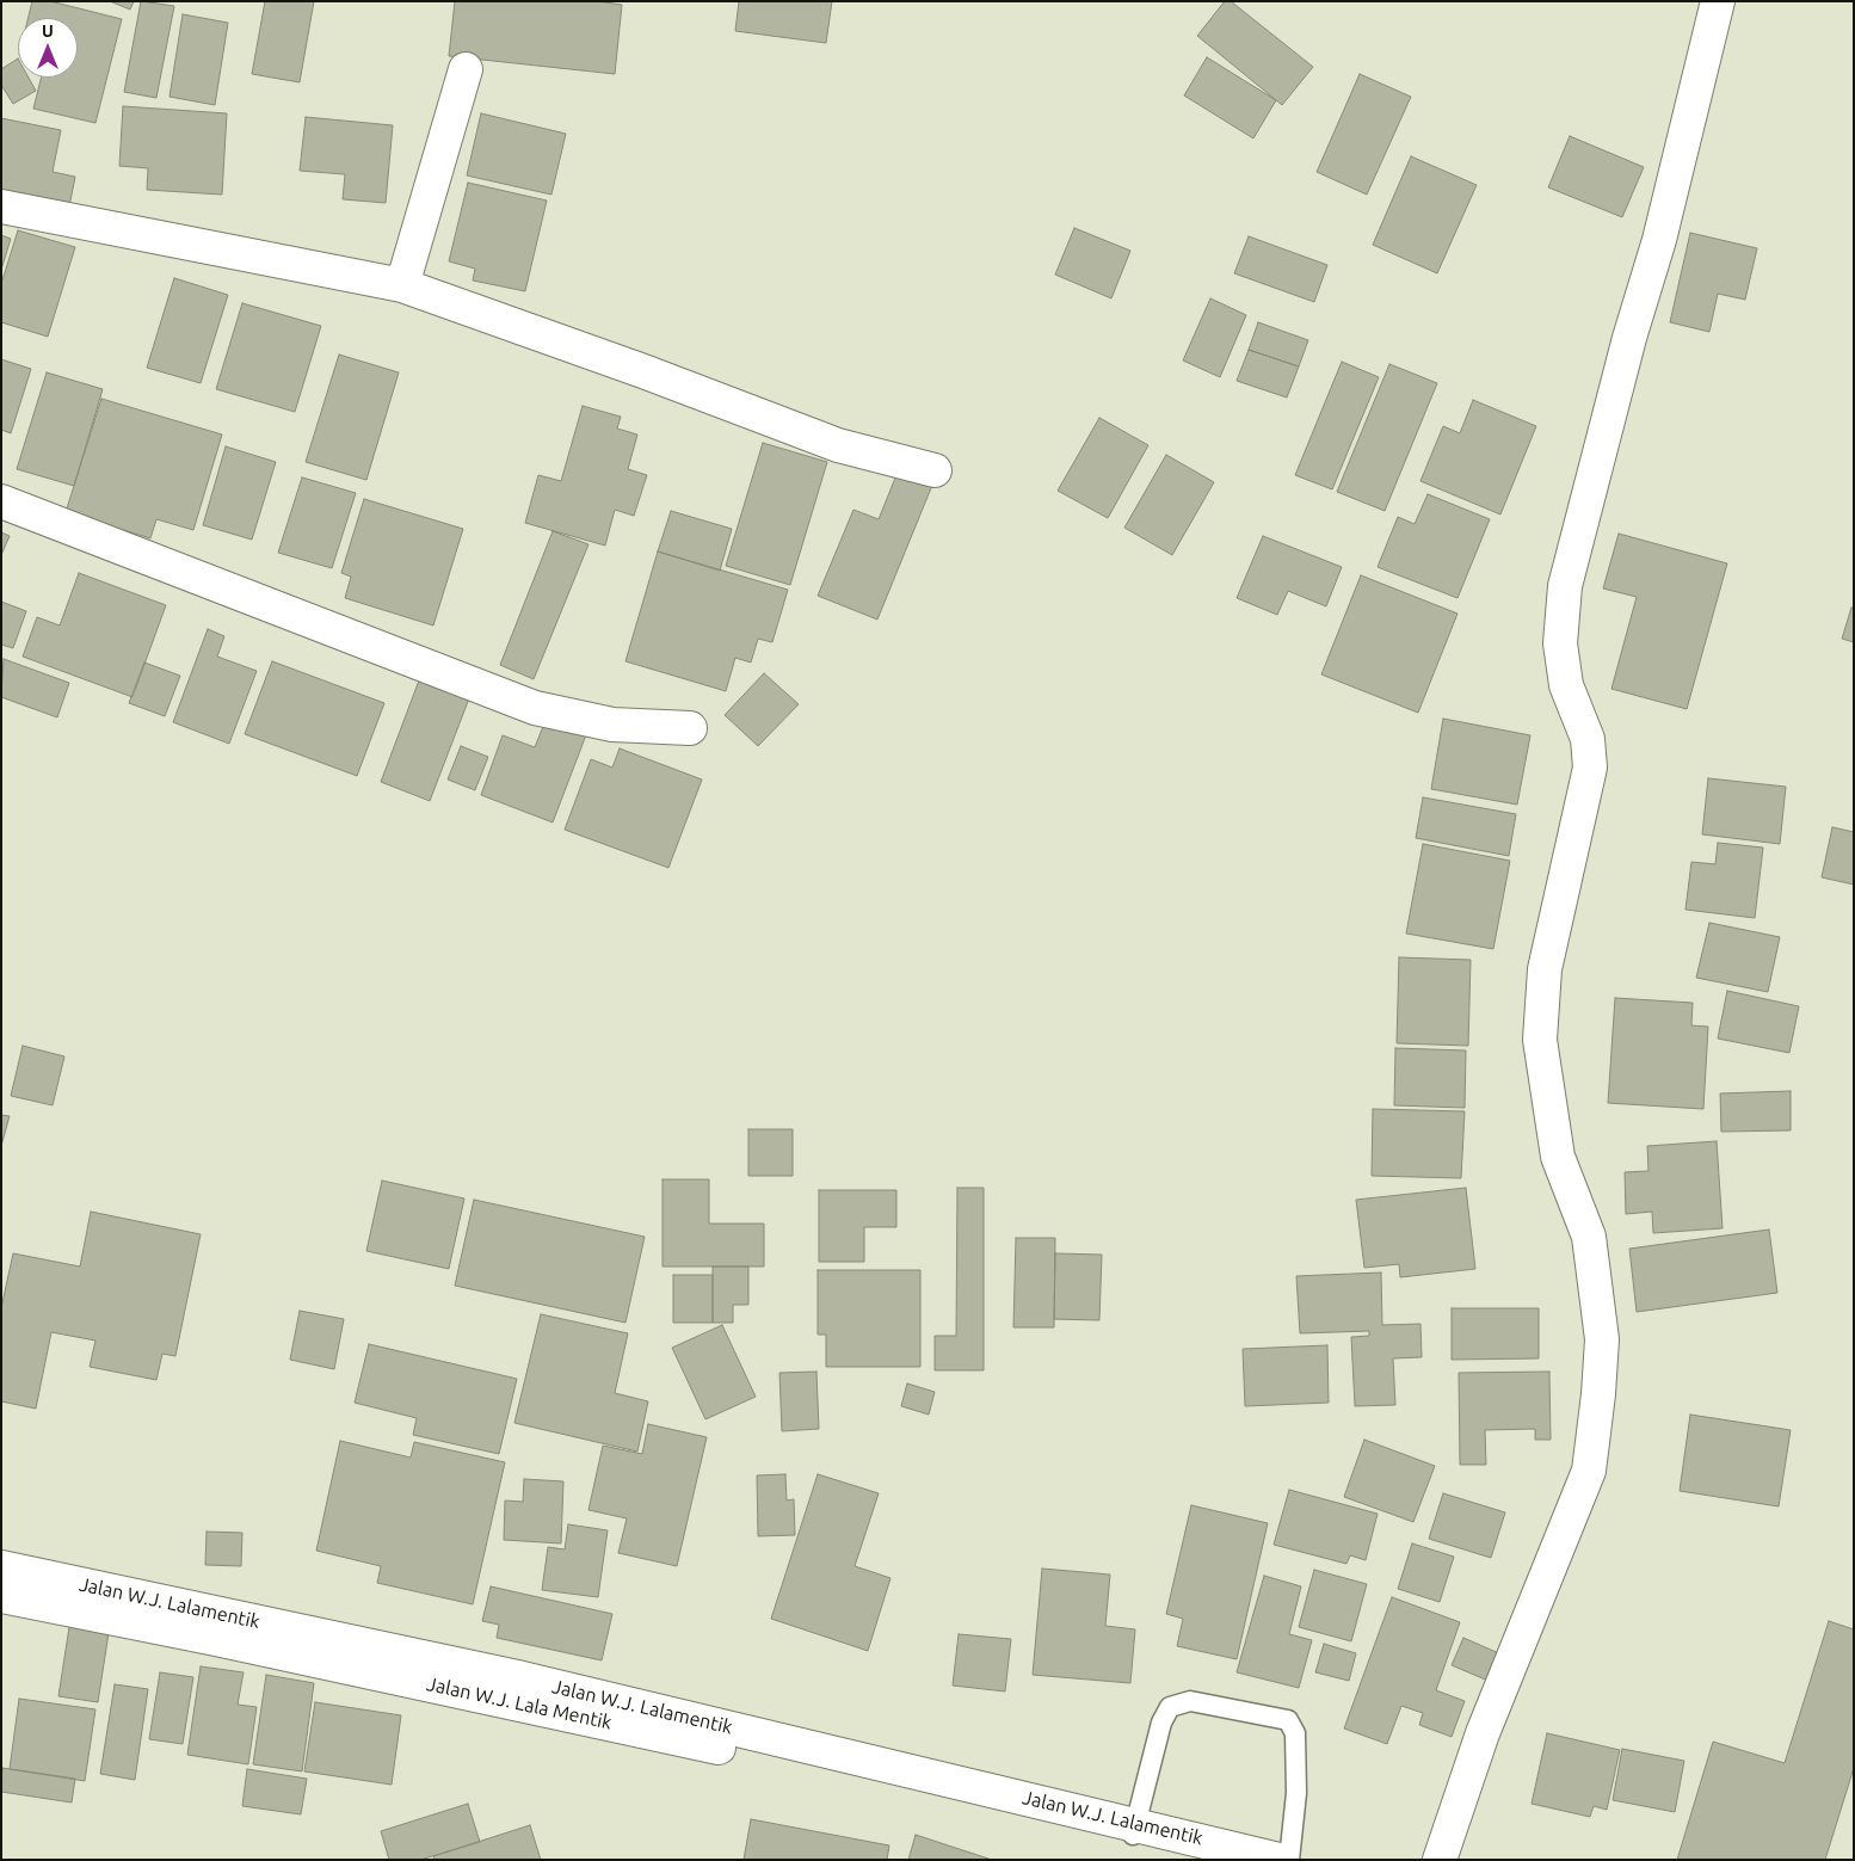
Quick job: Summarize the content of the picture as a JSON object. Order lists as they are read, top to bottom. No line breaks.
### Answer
{"streets":{"street":["Jalan W.J. Lalamentik","Jalan W.J. Lala Mentik"]},"crossings":[["Jalan W.J. Lalamentik","Jalan W.J. Lala Mentik"]],"north":"top"}
